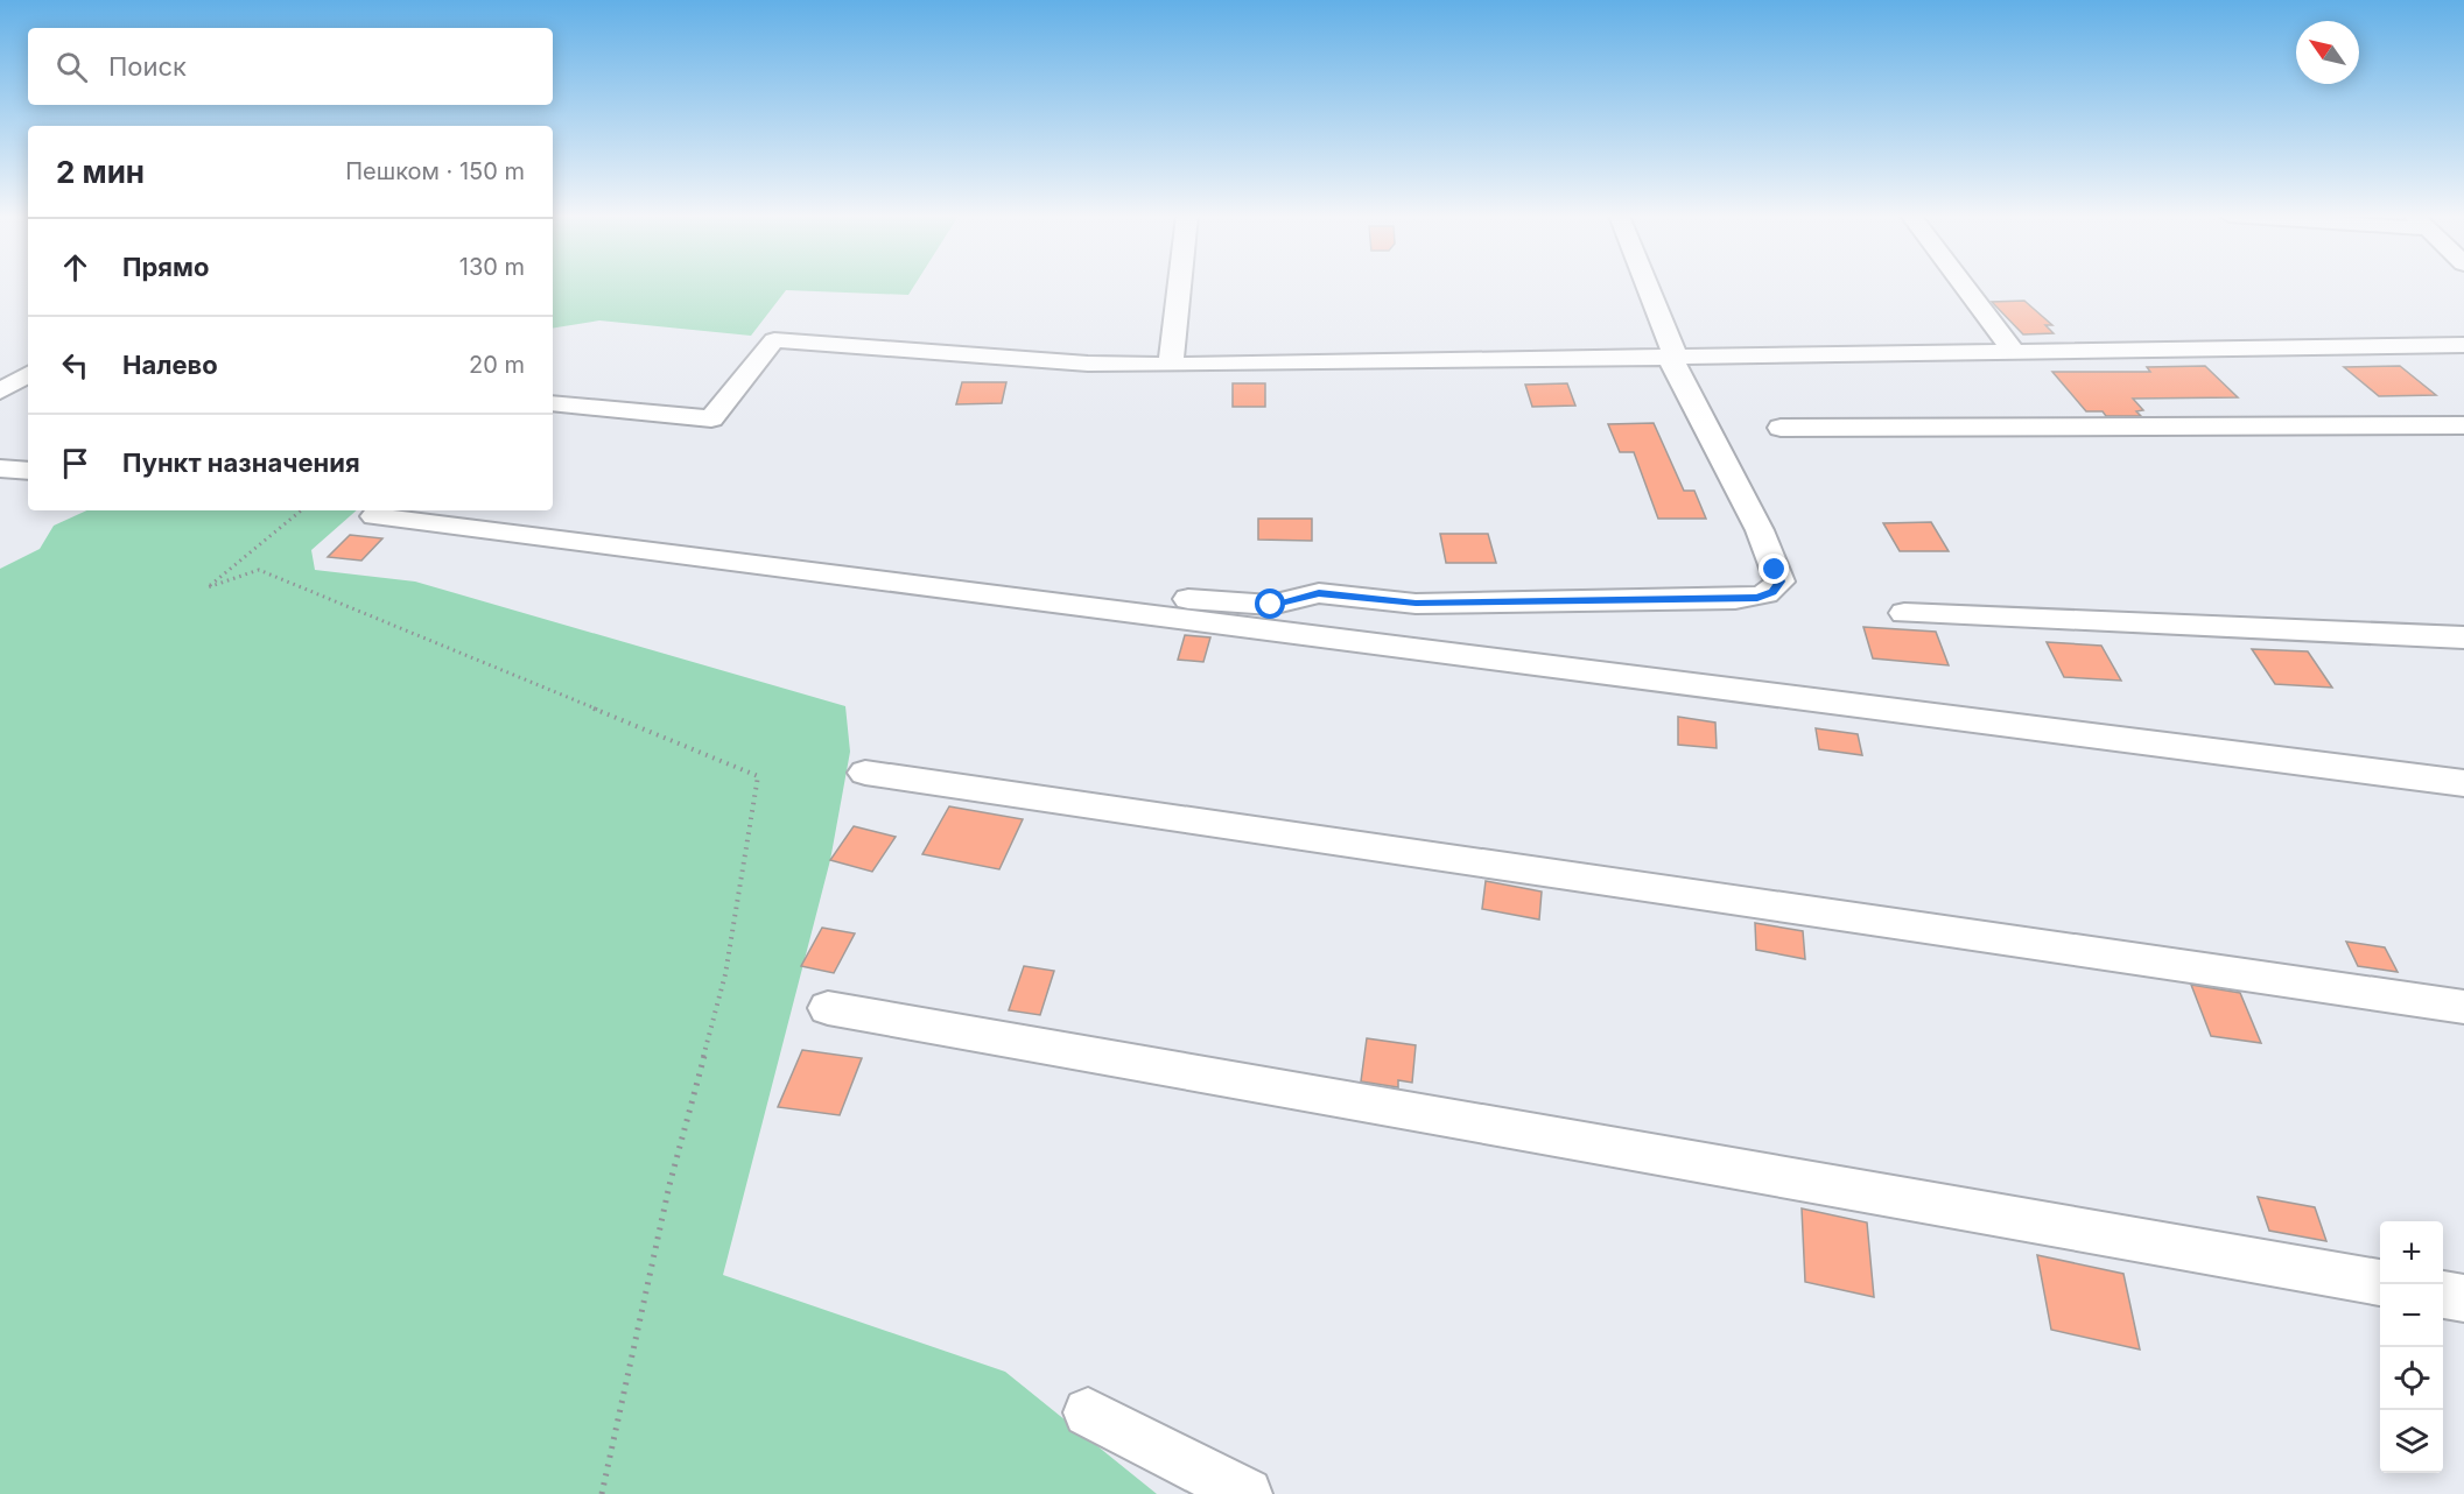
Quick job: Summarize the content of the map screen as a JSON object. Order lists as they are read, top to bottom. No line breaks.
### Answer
{"north":"top left","page":{"search":"Поиск","heading":["2 мин","Пешком · 150 m"],"list":[["Прямо","130 m"],["Налево","20 m"],"Пункт назначения"],"map_buttons":["+","−"]}}
